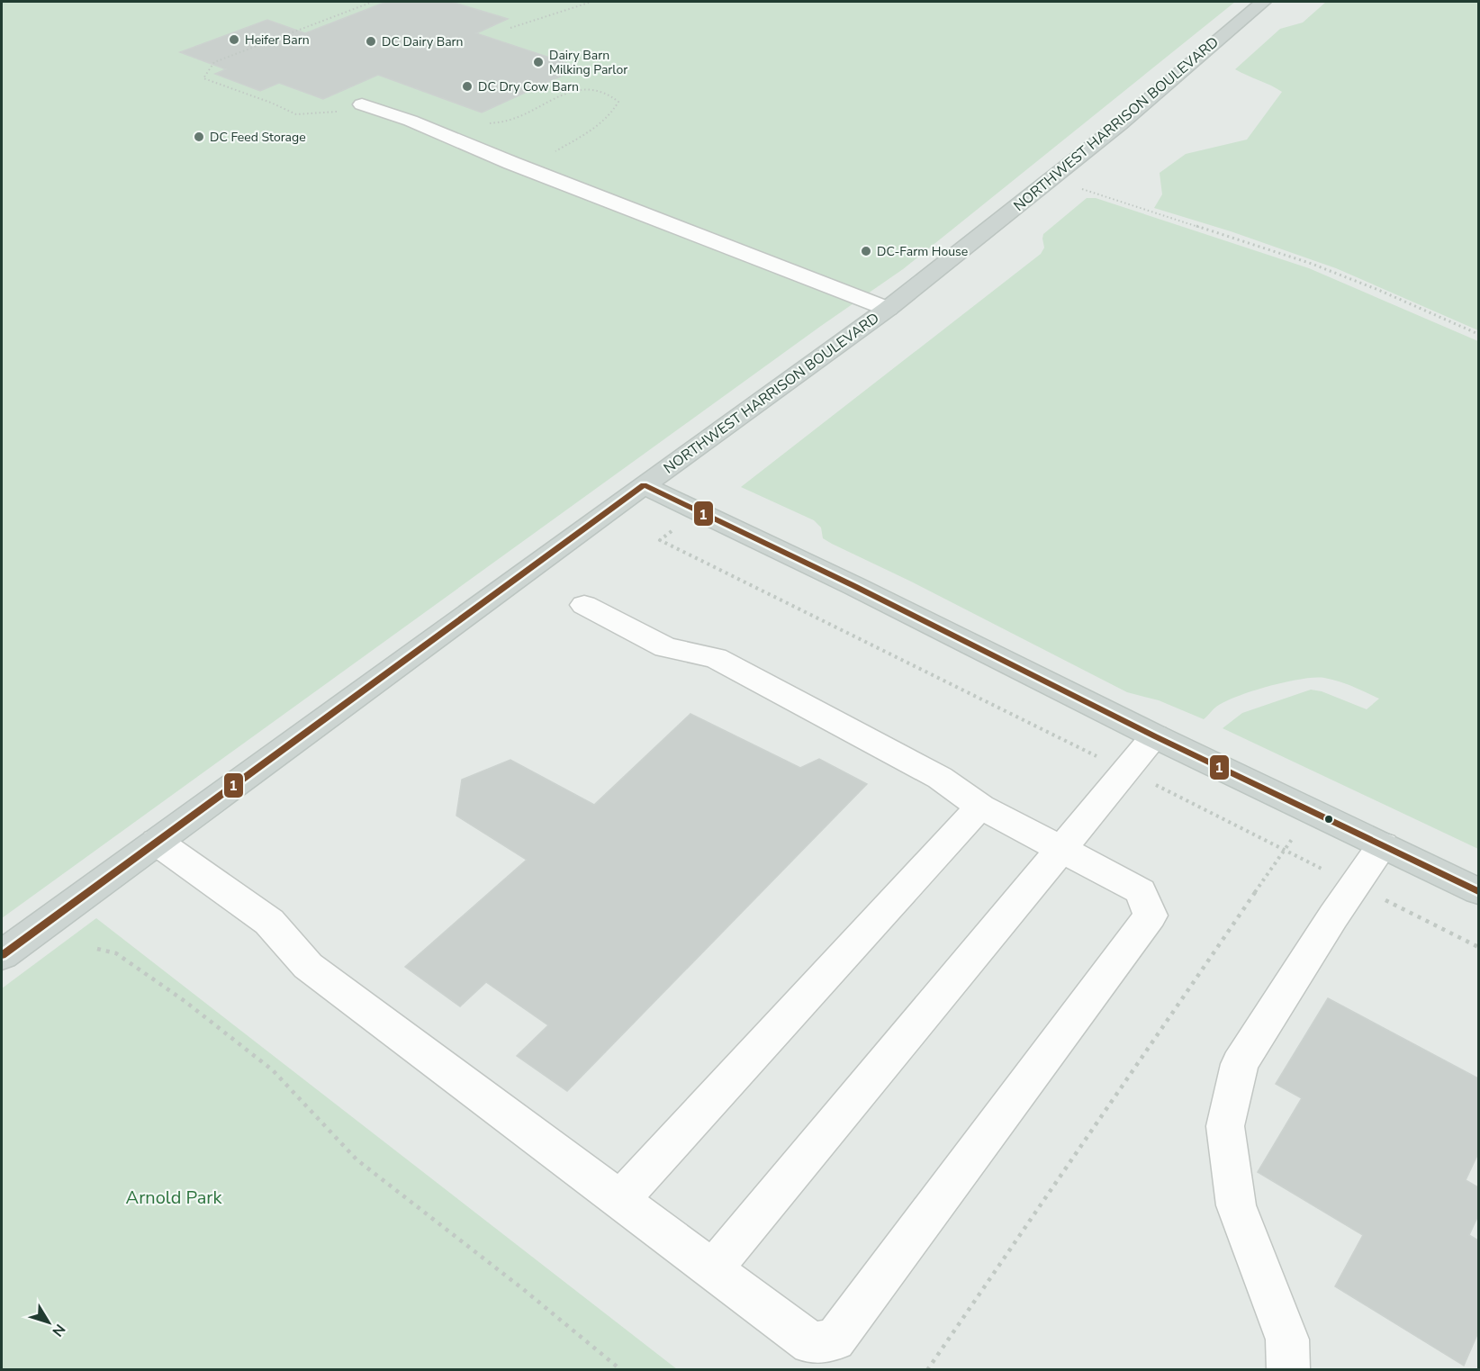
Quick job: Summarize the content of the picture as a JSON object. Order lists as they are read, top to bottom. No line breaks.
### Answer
{"streets":{"main road":["NORTHWEST HARRISON BOULEVARD"]},"parks":["Arnold Park"],"places":["Heifer Barn","DC Dairy Barn","Dairy Barn Milking Parlor","DC Dry Cow Barn","DC Feed Storage","DC-Farm House"],"lines":["transit line 1"],"north":"bottom right"}
